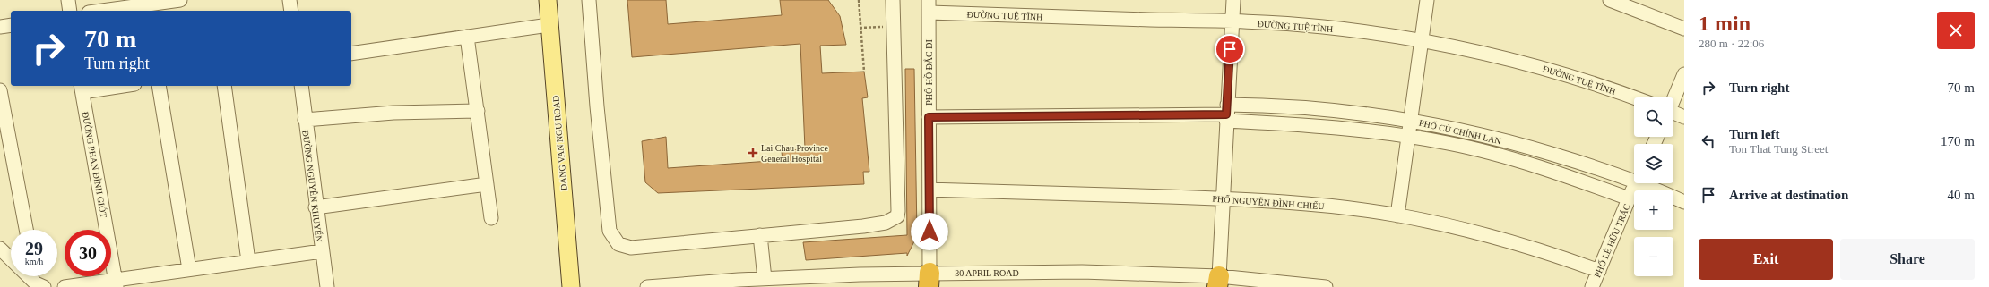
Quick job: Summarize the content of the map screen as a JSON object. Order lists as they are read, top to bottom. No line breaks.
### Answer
{"streets":{"main road":["DANG VAN NGU ROAD"],"street":["ĐƯỜNG TUỆ TĨNH","PHỐ HỒ ĐẮC DI","PHỐ CÙ CHÍNH LAN","ĐƯỜNG PHAN ĐÌNH GIÓT","ĐƯỜNG NGUYỄN KHUYẾN","PHỐ NGUYỄN ĐÌNH CHIỂU","PHỐ LÊ HỮU TRÁC","30 APRIL ROAD"]},"crossings":[["ĐƯỜNG TUỆ TĨNH","PHỐ HỒ ĐẮC DI"],["PHỐ HỒ ĐẮC DI","PHỐ NGUYỄN ĐÌNH CHIỂU"],["PHỐ HỒ ĐẮC DI","30 APRIL ROAD"],["PHỐ CÙ CHÍNH LAN","PHỐ LÊ HỮU TRÁC"],["PHỐ NGUYỄN ĐÌNH CHIỂU","PHỐ LÊ HỮU TRÁC"]],"places":{"health":["Lai Chau Province General Hospital"]},"page":{"heading":["1 min","280 m · 22:06"],"turn":["70 m","Turn right"],"list":[{"name":"Turn right","value":"70 m"},{"name":"Turn left","note":"Ton That Tung Street","value":"170 m"},{"name":"Arrive at destination","value":"40 m"}],"map_buttons":["+","−"],"speed":"29 km/h","limit":"30","buttons":["Exit","Share"]}}
